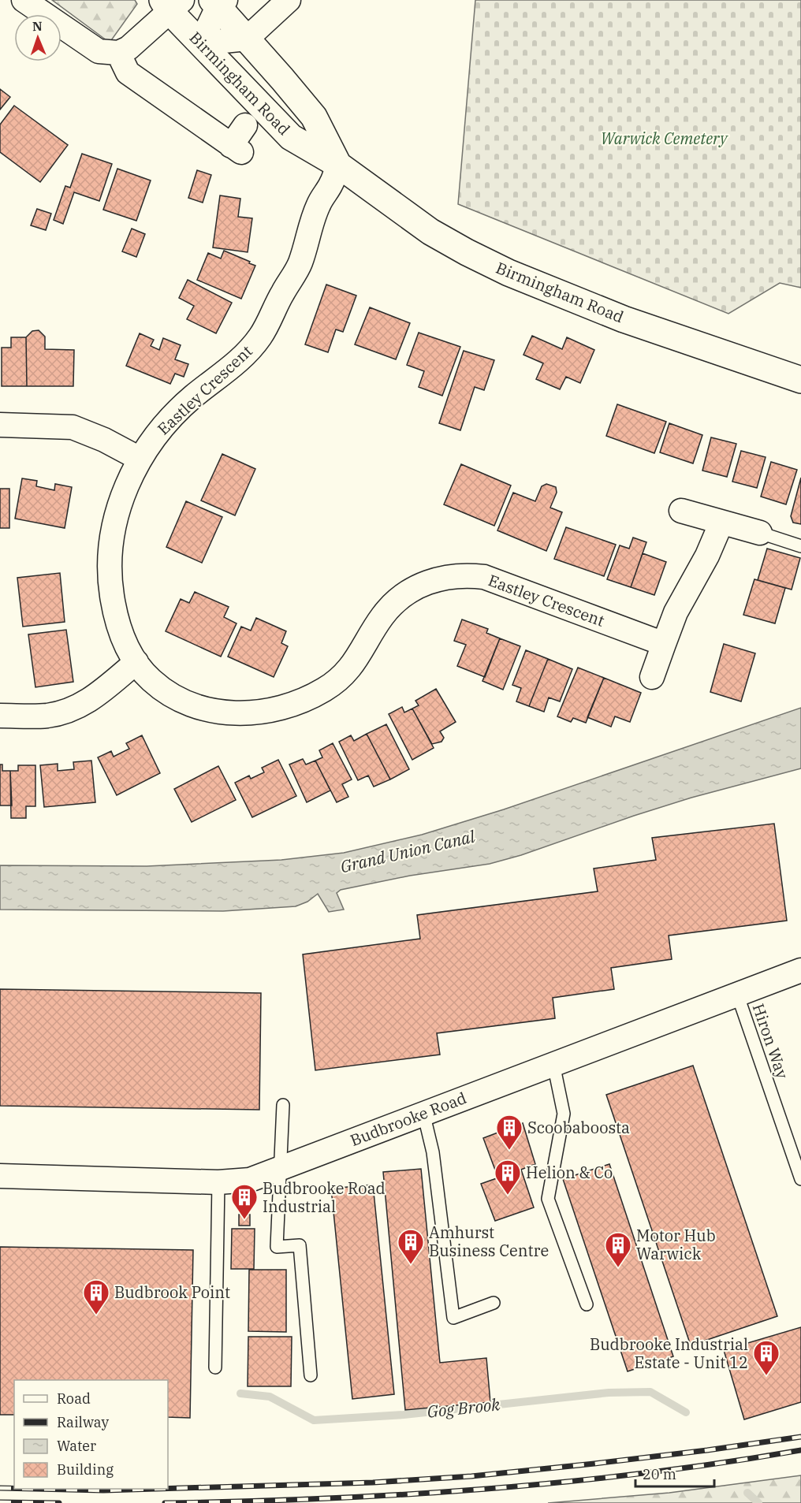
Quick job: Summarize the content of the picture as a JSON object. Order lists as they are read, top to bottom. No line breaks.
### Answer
{"streets":{"main road":["Birmingham Road"],"street":["Eastley Crescent","Budbrooke Road"],"lane":["Hiron Way"]},"crossings":[["Birmingham Road","Eastley Crescent"],["Hiron Way","Budbrooke Road"]],"water":["Grand Union Canal","Gog Brook"],"parks":["Warwick Cemetery"],"places":{"building":["Scoobaboosta","Helion & Co","Budbrooke Road Industrial","Amhurst Business Centre","Motor Hub Warwick","Budbrook Point","Budbrooke Industrial Estate - Unit 12"]},"legend":["Road","Railway","Water","Building"],"scale_bar":"20 m","north":"top"}
